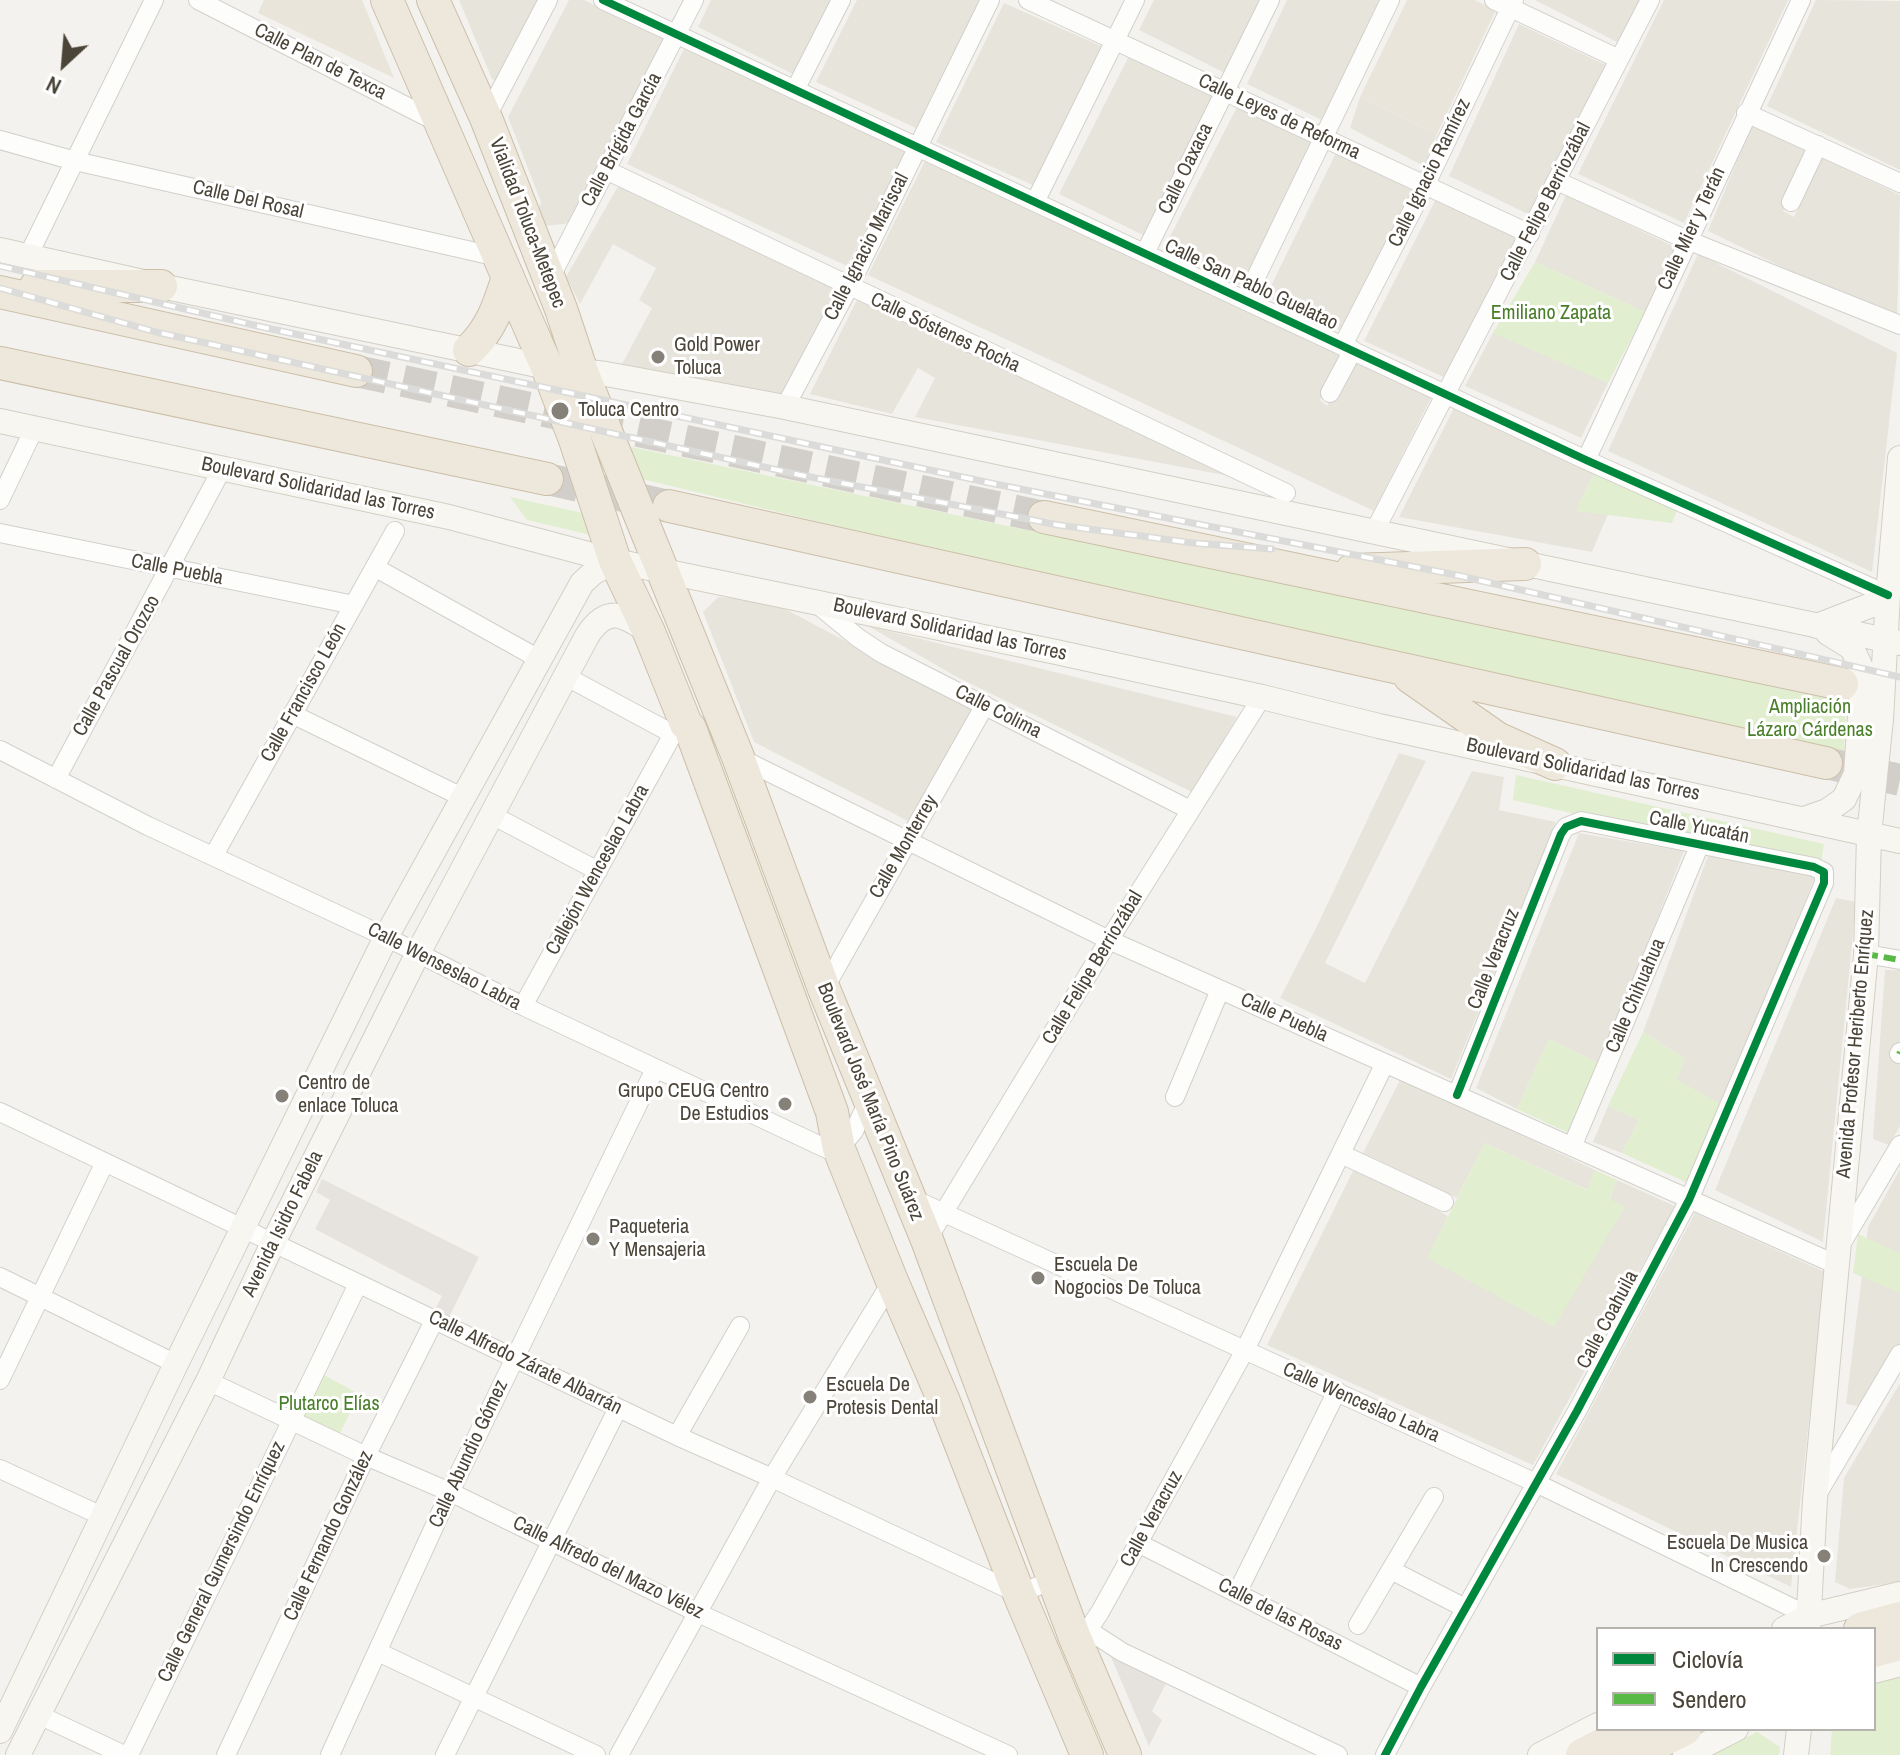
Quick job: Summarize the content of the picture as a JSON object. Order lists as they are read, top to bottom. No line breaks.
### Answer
{"streets":{"highway":["Vialidad Toluca-Metepec","Boulevard José María Pino Suárez"],"main road":["Boulevard Solidaridad las Torres","Avenida Profesor Heriberto Enríquez","Avenida Isidro Fabela"],"street":["Calle Plan de Texca","Calle Leyes de Reforma","Calle Brígida García","Calle Oaxaca","Calle Ignacio Ramírez","Calle Del Rosal","Calle Felipe Berriozábal","Calle Mier y Terán","Calle Ignacio Mariscal","Calle San Pablo Guelatao","Calle Sóstenes Rocha","Calle Puebla","Calle Pascual Orozco","Calle Francisco León","Calle Colima","Calle Yucatán","Calle Monterrey","Callejón Wenceslao Labra","Calle Veracruz","Calle Wenseslao Labra","Calle Chihuahua","Calle Coahuila","Calle Alfredo Zárate Albarrán","Calle Wenceslao Labra","Calle Abundio Gómez","Calle Fernando González","Calle General Gumersindo Enríquez","Calle Alfredo del Mazo Vélez","Calle de las Rosas"]},"crossings":[["Calle Plan de Texca","Vialidad Toluca-Metepec"],["Calle Leyes de Reforma","Calle Oaxaca"],["Calle Leyes de Reforma","Calle Ignacio Ramírez"],["Calle Leyes de Reforma","Calle Felipe Berriozábal"],["Calle Brígida García","Vialidad Toluca-Metepec"],["Calle Brígida García","Calle San Pablo Guelatao"],["Calle Brígida García","Calle Sóstenes Rocha"],["Calle Oaxaca","Calle San Pablo Guelatao"],["Calle Ignacio Ramírez","Calle San Pablo Guelatao"],["Calle Del Rosal","Vialidad Toluca-Metepec"],["Calle Felipe Berriozábal","Calle San Pablo Guelatao"],["Calle Felipe Berriozábal","Boulevard Solidaridad las Torres"],["Calle Felipe Berriozábal","Calle Puebla"],["Calle Felipe Berriozábal","Calle Colima"],["Calle Felipe Berriozábal","Boulevard José María Pino Suárez"],["Calle Felipe Berriozábal","Calle Wenceslao Labra"],["Vialidad Toluca-Metepec","Boulevard José María Pino Suárez"],["Calle Mier y Terán","Calle San Pablo Guelatao"],["Calle Ignacio Mariscal","Calle San Pablo Guelatao"],["Calle Ignacio Mariscal","Calle Sóstenes Rocha"],["Calle San Pablo Guelatao","Avenida Profesor Heriberto Enríquez"],["Boulevard Solidaridad las Torres","Calle Pascual Orozco"],["Boulevard Solidaridad las Torres","Calle Colima"],["Boulevard Solidaridad las Torres","Avenida Profesor Heriberto Enríquez"],["Boulevard Solidaridad las Torres","Boulevard José María Pino Suárez"],["Boulevard Solidaridad las Torres","Avenida Isidro Fabela"],["Calle Puebla","Calle Pascual Orozco"],["Calle Puebla","Calle Francisco León"],["Calle Puebla","Calle Monterrey"],["Calle Puebla","Calle Veracruz"],["Calle Puebla","Calle Chihuahua"],["Calle Puebla","Avenida Profesor Heriberto Enríquez"],["Calle Puebla","Boulevard José María Pino Suárez"],["Calle Puebla","Calle Coahuila"],["Calle Pascual Orozco","Calle Wenseslao Labra"],["Calle Francisco León","Calle Wenseslao Labra"],["Calle Colima","Calle Monterrey"],["Calle Yucatán","Calle Veracruz"],["Calle Yucatán","Calle Chihuahua"],["Calle Yucatán","Calle Coahuila"],["Calle Monterrey","Boulevard José María Pino Suárez"],["Callejón Wenceslao Labra","Calle Wenseslao Labra"],["Callejón Wenceslao Labra","Avenida Isidro Fabela"],["Calle Veracruz","Boulevard José María Pino Suárez"],["Calle Veracruz","Calle Wenceslao Labra"],["Calle Veracruz","Calle de las Rosas"],["Calle Wenseslao Labra","Boulevard José María Pino Suárez"],["Calle Wenseslao Labra","Avenida Isidro Fabela"],["Calle Wenseslao Labra","Calle Abundio Gómez"],["Avenida Profesor Heriberto Enríquez","Calle Wenceslao Labra"],["Boulevard José María Pino Suárez","Avenida Isidro Fabela"],["Boulevard José María Pino Suárez","Calle Alfredo Zárate Albarrán"],["Boulevard José María Pino Suárez","Calle Wenceslao Labra"],["Avenida Isidro Fabela","Calle Alfredo Zárate Albarrán"],["Avenida Isidro Fabela","Calle Alfredo del Mazo Vélez"],["Calle Coahuila","Calle Wenceslao Labra"],["Calle Coahuila","Calle de las Rosas"],["Calle Alfredo Zárate Albarrán","Calle Abundio Gómez"],["Calle Alfredo Zárate Albarrán","Calle Fernando González"],["Calle Alfredo Zárate Albarrán","Calle General Gumersindo Enríquez"],["Calle Abundio Gómez","Calle Alfredo del Mazo Vélez"],["Calle Fernando González","Calle Alfredo del Mazo Vélez"],["Calle General Gumersindo Enríquez","Calle Alfredo del Mazo Vélez"]],"parks":["Emiliano Zapata","Ampliación Lázaro Cárdenas","Plutarco Elías"],"places":["Gold Power Toluca","Toluca Centro","Centro de enlace Toluca","Grupo CEUG Centro De Estudios","Paqueteria Y Mensajeria","Escuela De Nogocios De Toluca","Escuela De Protesis Dental","Escuela De Musica In Crescendo"],"legend":["Ciclovía","Sendero"],"north":"bottom left"}
